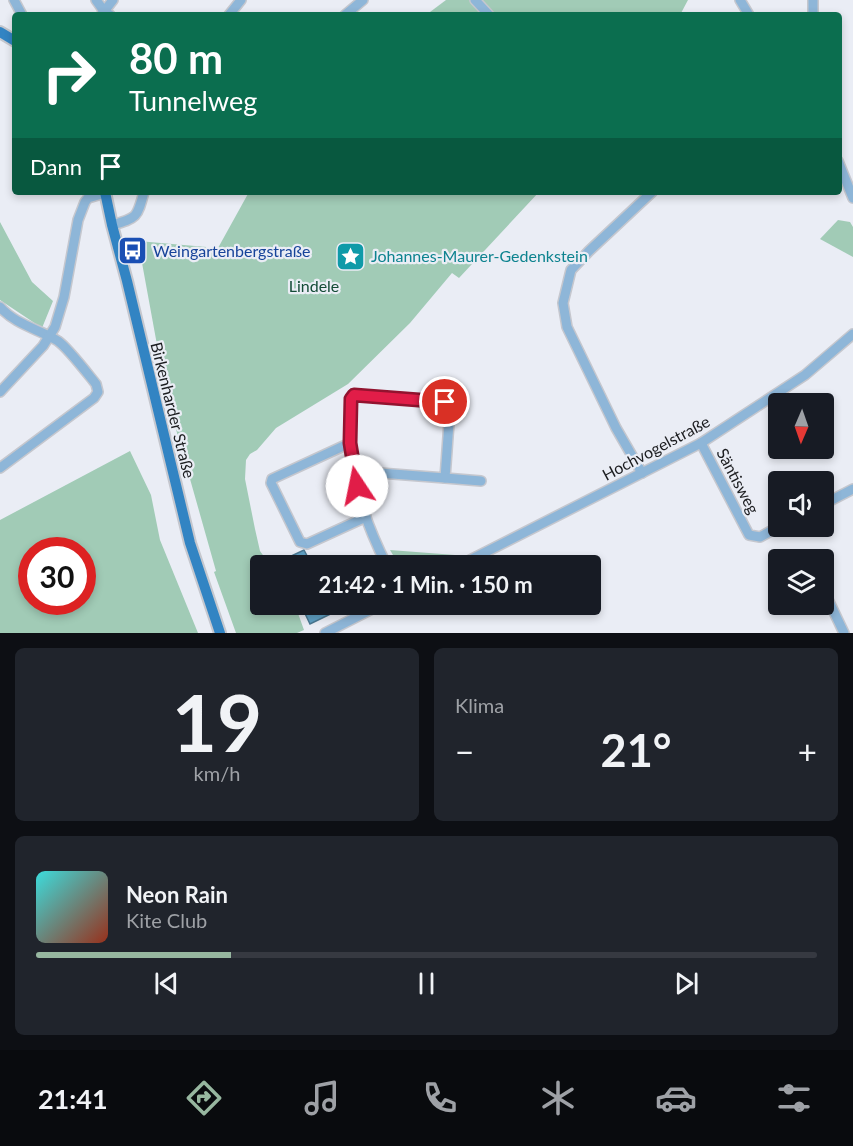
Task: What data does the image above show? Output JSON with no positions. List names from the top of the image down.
{
  "streets": {
    "main road": ["Birkenharder Straße"],
    "street": ["Hochvogelstraße", "Säntisweg"]
  },
  "crossings": [
    ["Hochvogelstraße", "Säntisweg"]
  ],
  "parks": ["Lindele"],
  "places": {
    "bus stop": ["Weingartenbergstraße"],
    "place": ["Johannes-Maurer-Gedenkstein"]
  },
  "north": "bottom",
  "page": {
    "turn": ["80 m", "Tunnelweg"],
    "then": "Dann",
    "limit": "30",
    "trip": "21:42 · 1 Min. · 150 m",
    "tile": [
      ["19", "km/h"],
      "Klima"
    ],
    "heat": ["−", "21°", "+"],
    "song": ["Neon Rain", "Kite Club"],
    "tabs": "21:41"
  }
}
